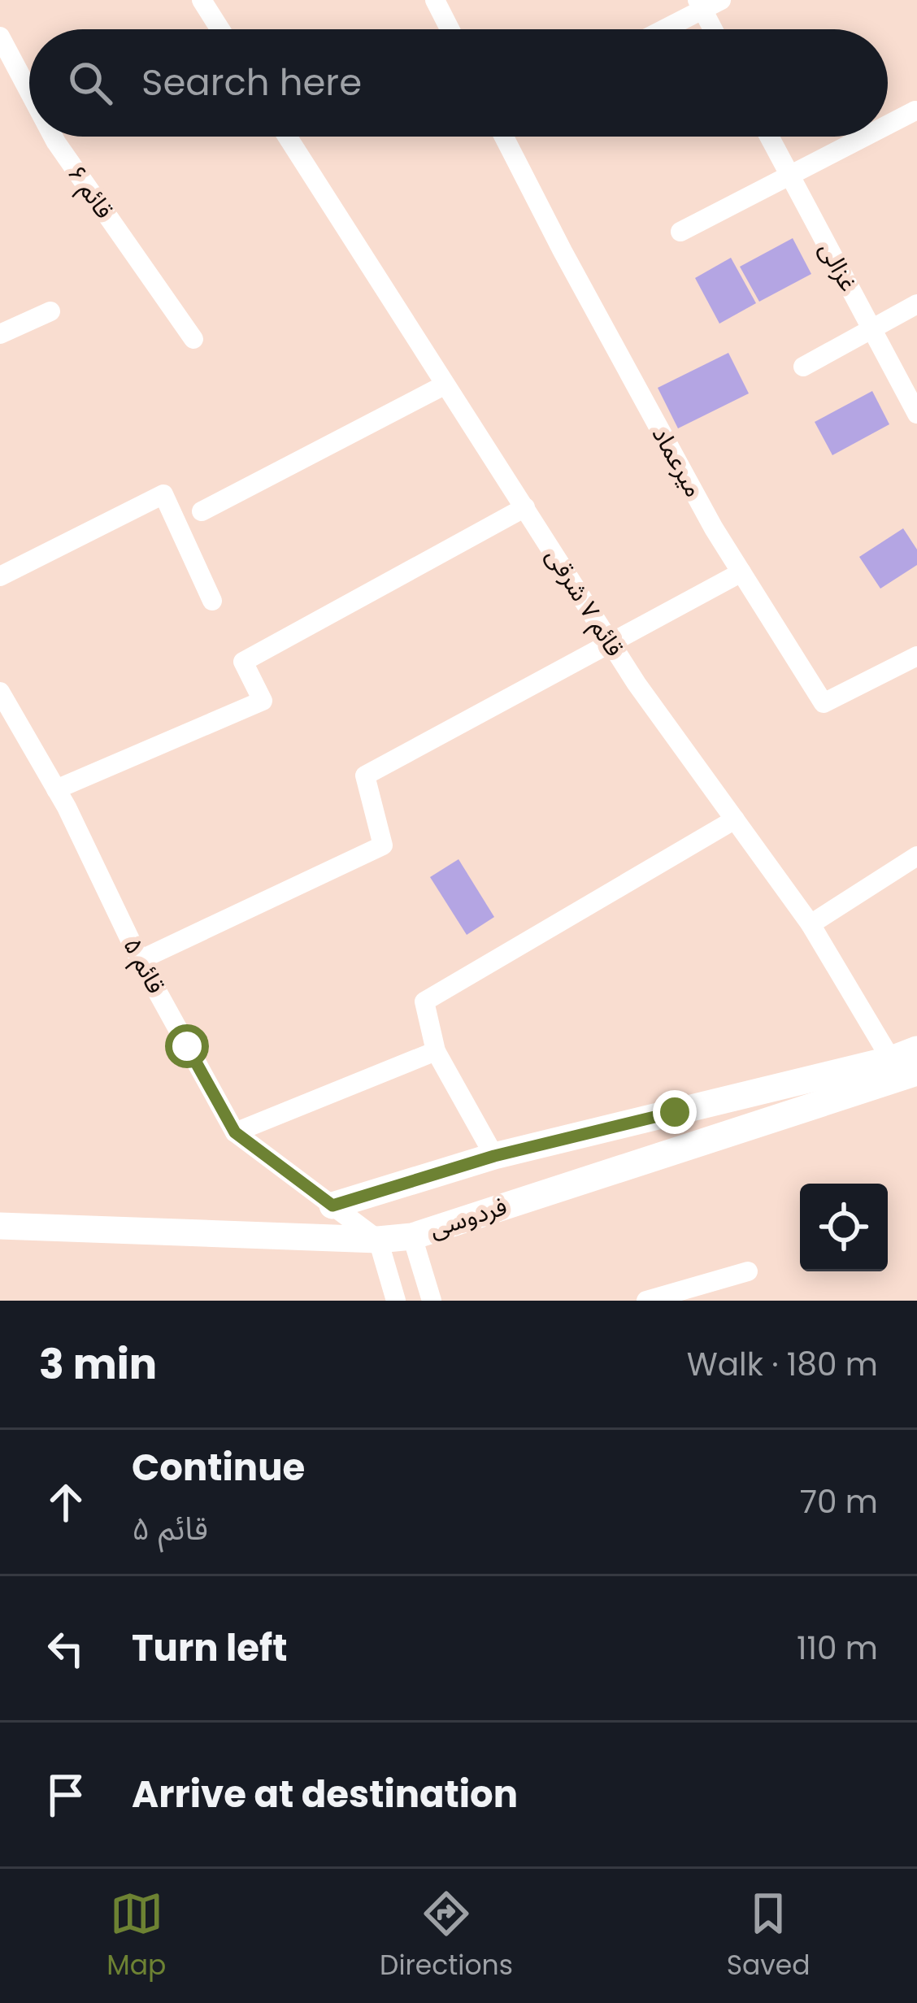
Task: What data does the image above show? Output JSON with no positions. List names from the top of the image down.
{
  "streets": {
    "main road": ["فردوسی"],
    "street": [
      "قائم ۶",
      "غزالی",
      "میرعماد",
      "قائم ۷ شرقی",
      "قائم ۵"
    ]
  },
  "crossings": [
    ["قائم ۷ شرقی", "فردوسی"],
    ["قائم ۵", "فردوسی"]
  ],
  "page": {
    "search": "Search here",
    "heading": ["3 min", "Walk · 180 m"],
    "list": [
      ["Continue", "قائم ۵", "70 m"],
      ["Turn left", "110 m"],
      "Arrive at destination"
    ],
    "nav": ["Map", "Directions", "Saved"]
  }
}
